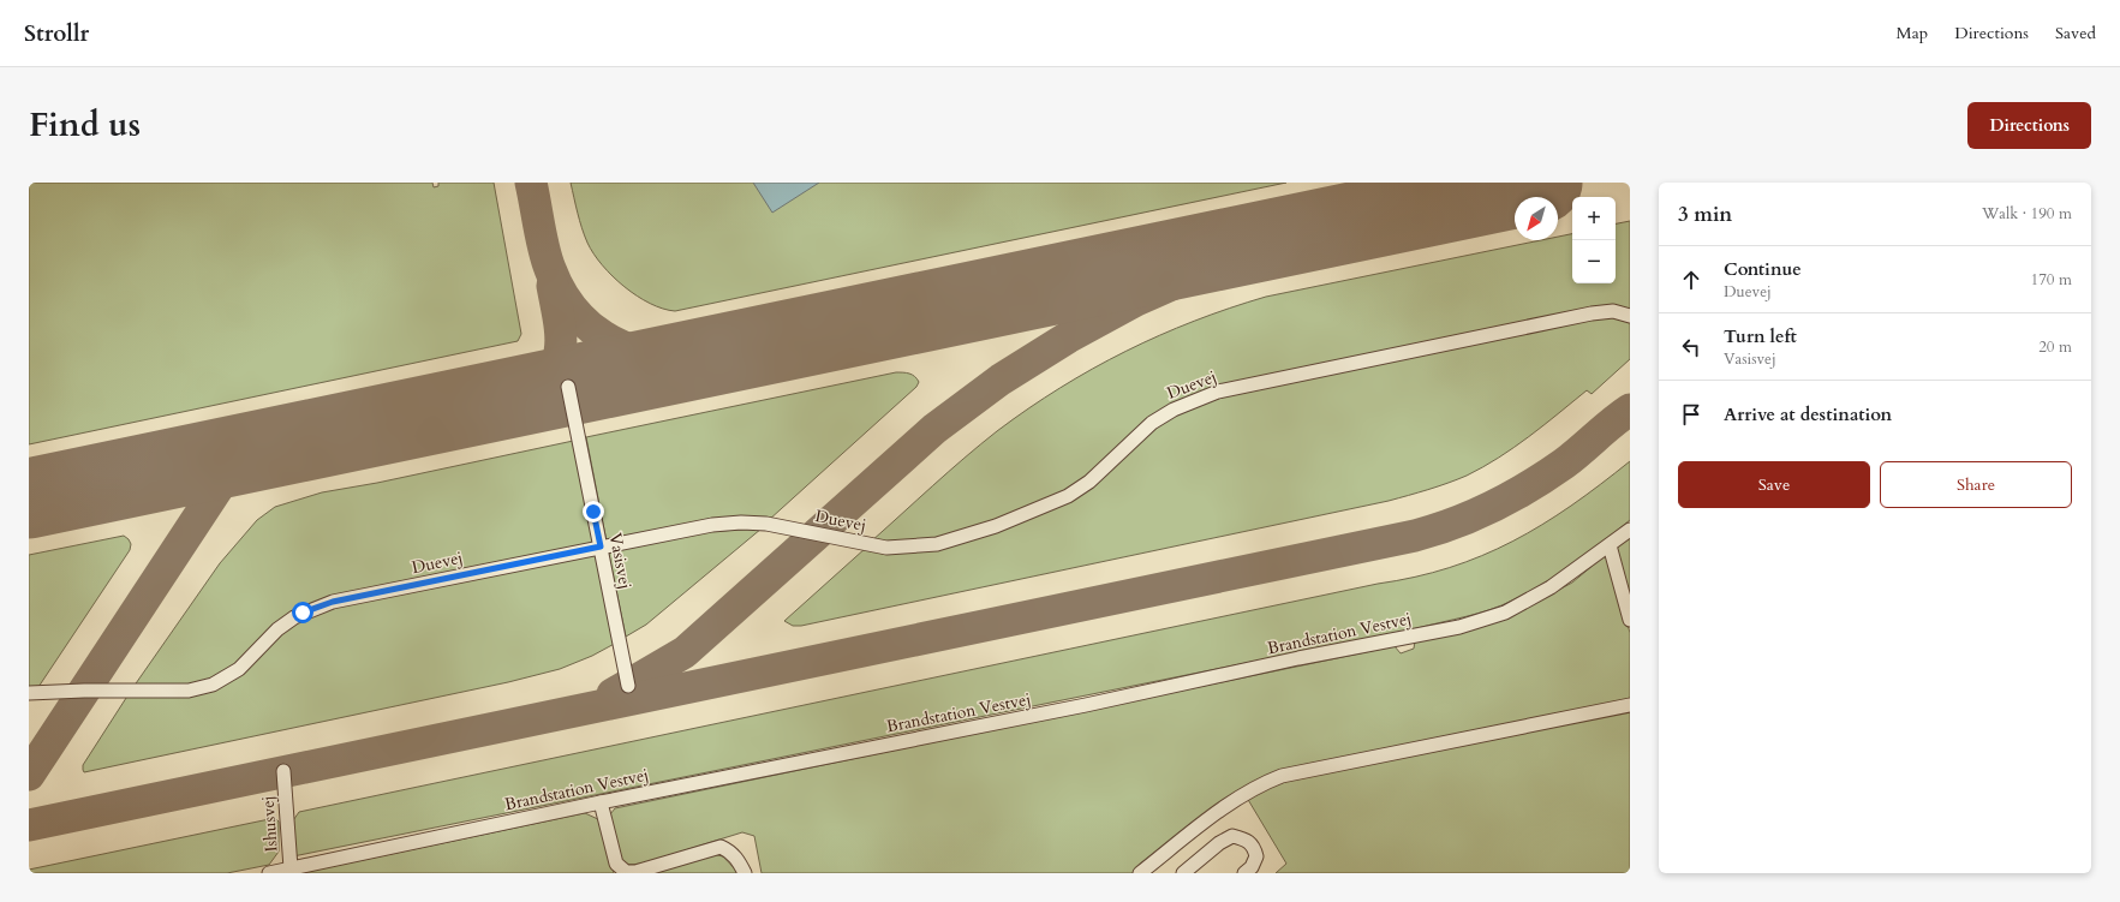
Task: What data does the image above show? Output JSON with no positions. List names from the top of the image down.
{
  "streets": {
    "lane": [
      "Duevej",
      "Vasisvej",
      "Brandstation Vestvej",
      "Ishusvej"
    ]
  },
  "crossings": [
    ["Duevej", "Vasisvej"],
    ["Brandstation Vestvej", "Ishusvej"]
  ],
  "north": "bottom left",
  "page": {
    "header": "Strollr",
    "nav": ["Map", "Directions", "Saved"],
    "title": "Find us",
    "buttons": [
      "Directions",
      ["Save", "Share"]
    ],
    "heading": ["3 min", "Walk · 190 m"],
    "map_buttons": ["+", "−"],
    "list": [
      ["Continue", "Duevej", "170 m"],
      ["Turn left", "Vasisvej", "20 m"],
      "Arrive at destination"
    ]
  }
}
